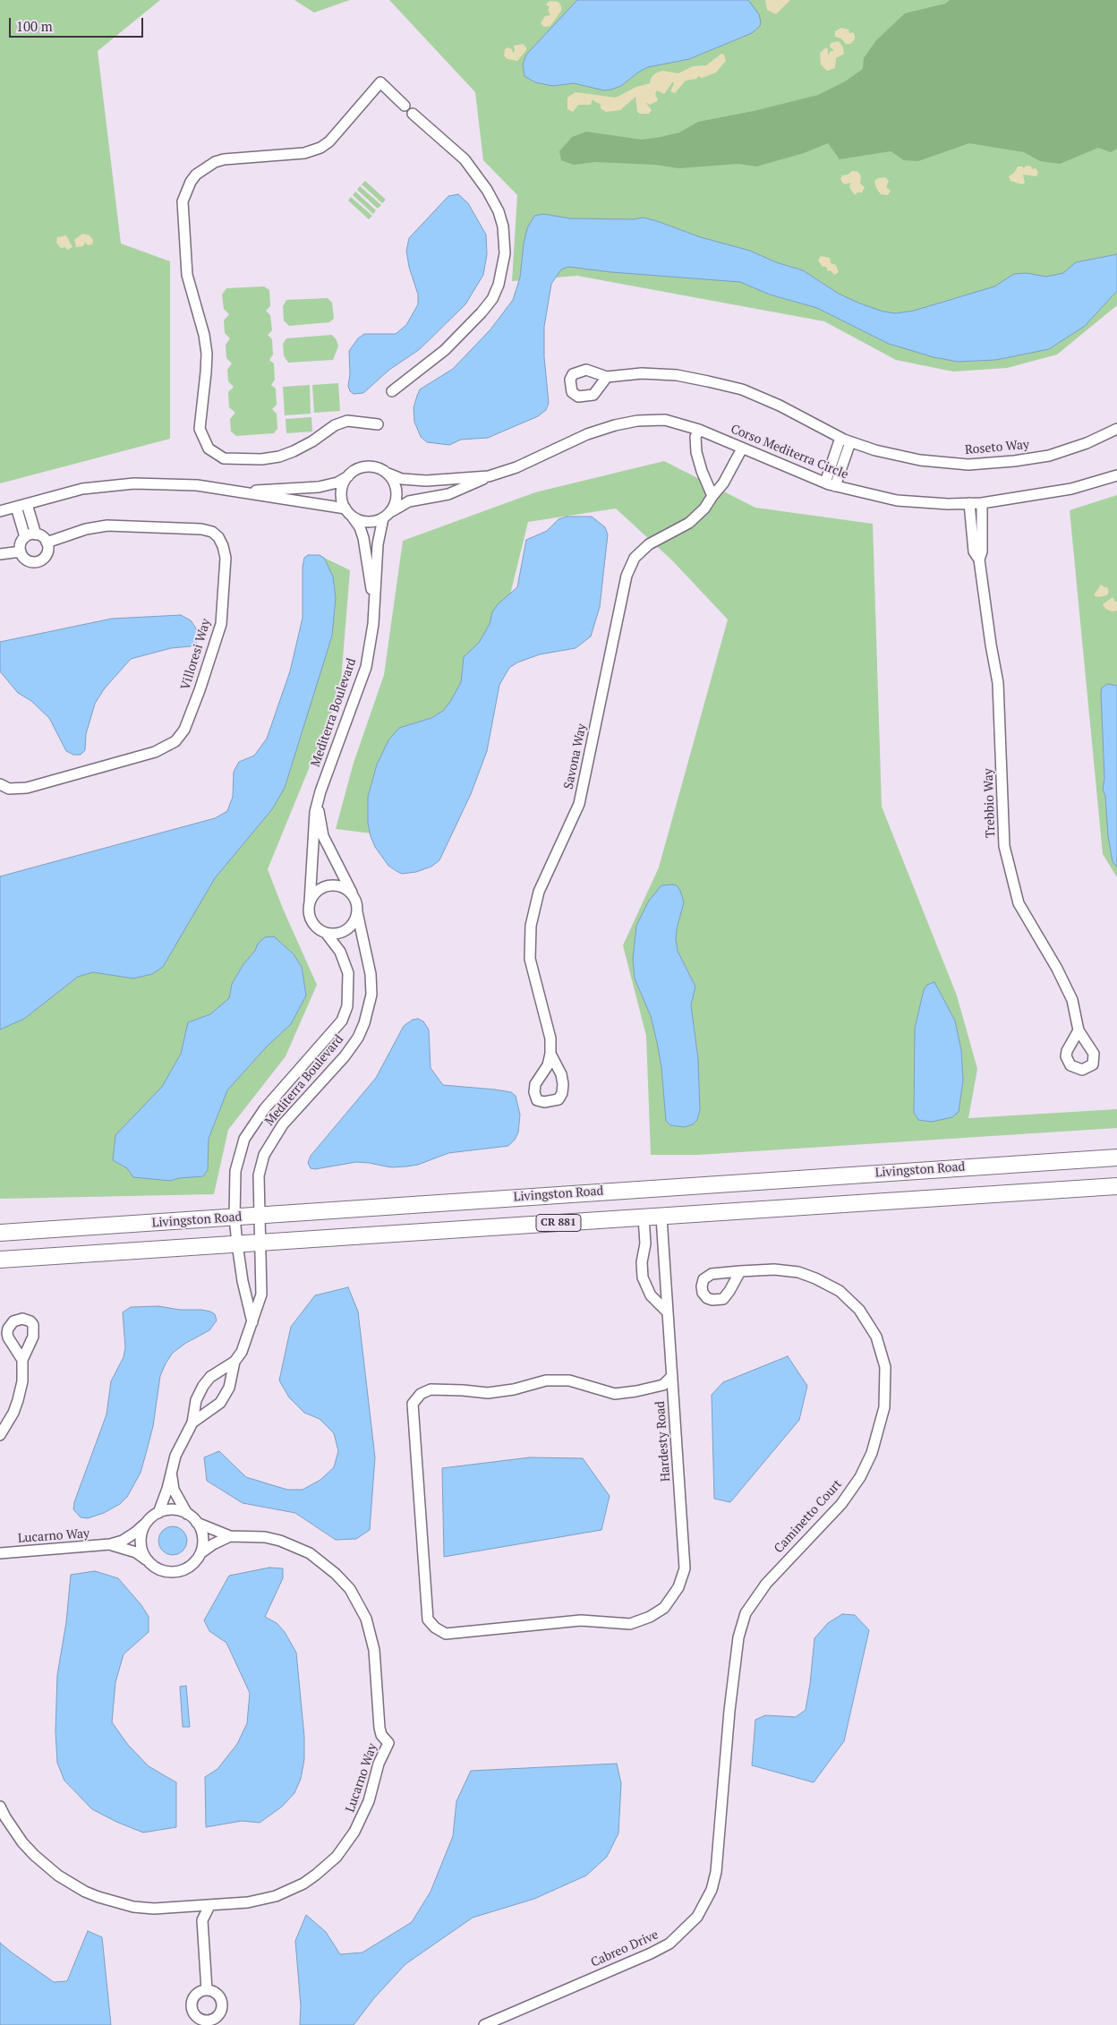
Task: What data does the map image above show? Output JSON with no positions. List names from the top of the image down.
{
  "streets": {
    "main road": ["Livingston Road", "CR 881"],
    "street": [
      "Roseto Way",
      "Corso Mediterra Circle",
      "Villoresi Way",
      "Mediterra Boulevard",
      "Savona Way",
      "Trebbio Way",
      "Hardesty Road",
      "Caminetto Court",
      "Lucarno Way",
      "Cabreo Drive"
    ]
  },
  "crossings": [
    ["Corso Mediterra Circle", "Mediterra Boulevard"],
    ["Corso Mediterra Circle", "Savona Way"],
    ["Corso Mediterra Circle", "Trebbio Way"],
    ["Mediterra Boulevard", "Livingston Road"],
    ["Livingston Road", "Hardesty Road"],
    ["Caminetto Court", "Cabreo Drive"]
  ],
  "scale_bar": "100 m"
}
